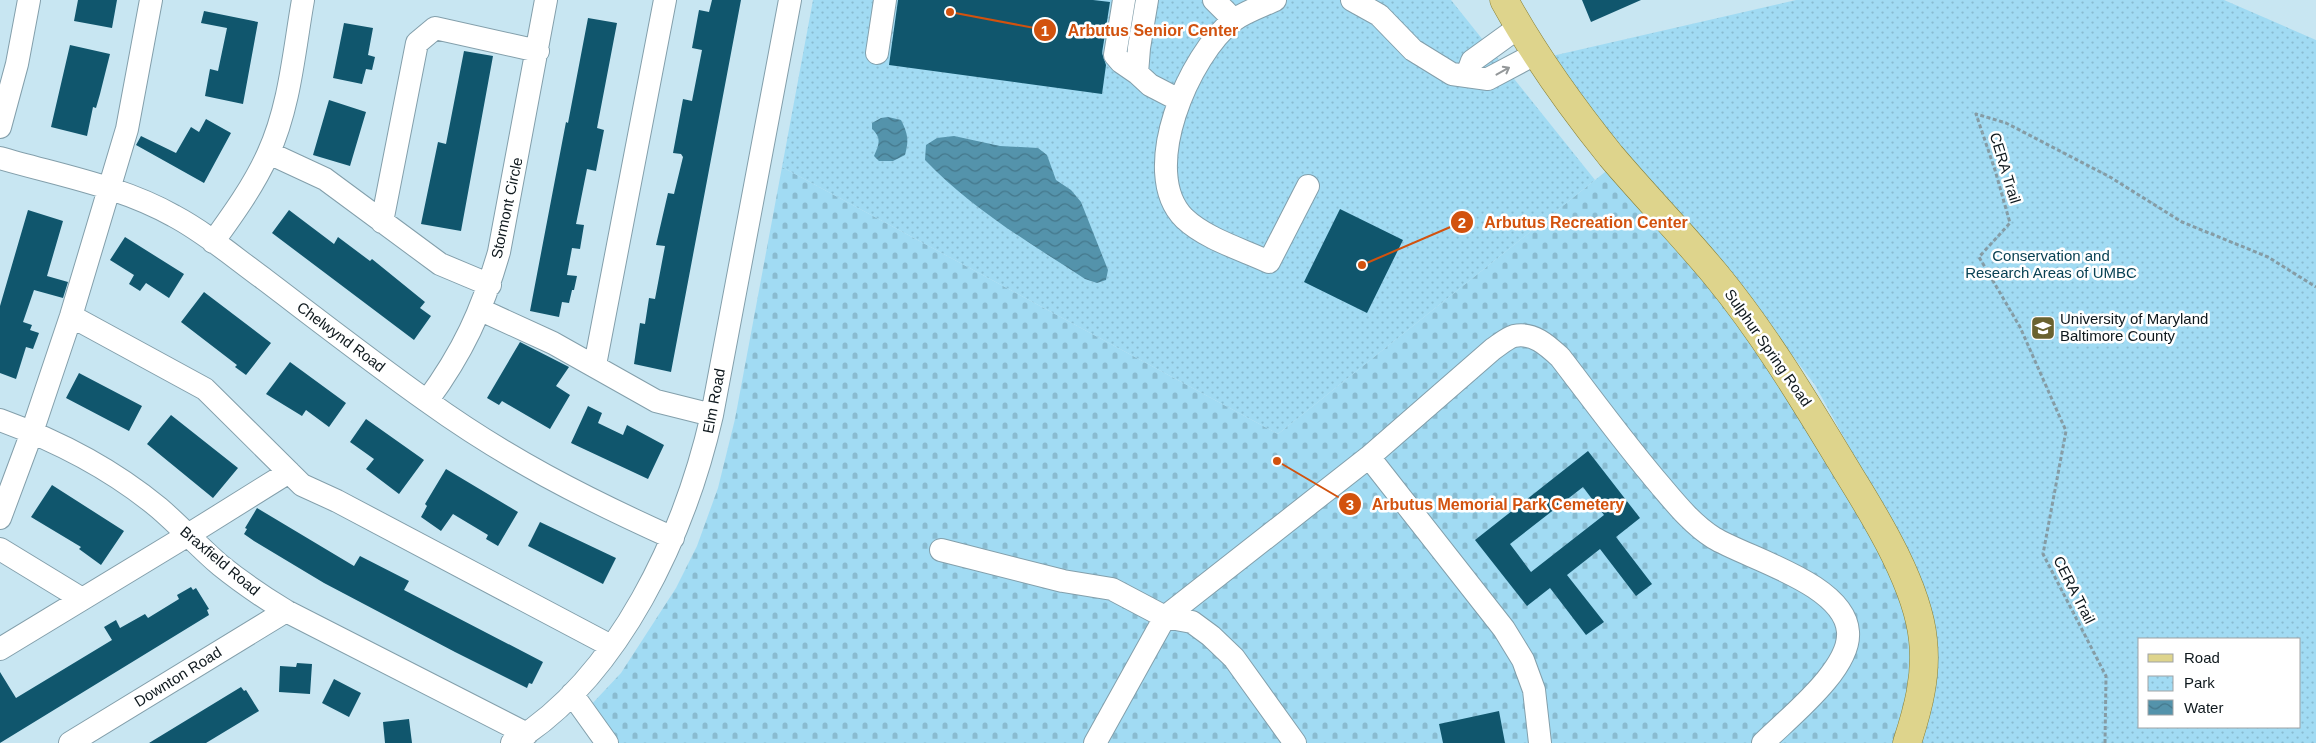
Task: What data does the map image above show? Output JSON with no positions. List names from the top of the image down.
{
  "streets": {
    "main road": ["Sulphur Spring Road"],
    "street": [
      "Stormont Circle",
      "Chelwynd Road",
      "Elm Road",
      "Braxfield Road",
      "Downton Road"
    ],
    "path": ["CERA Trail"]
  },
  "crossings": [
    ["Stormont Circle", "Chelwynd Road"],
    ["Chelwynd Road", "Elm Road"],
    ["Elm Road", "Braxfield Road"],
    ["Braxfield Road", "Downton Road"]
  ],
  "parks": ["Conservation and Research Areas of UMBC"],
  "places": {
    "other": ["Arbutus Senior Center", "Arbutus Recreation Center", "Arbutus Memorial Park Cemetery"],
    "school or university": ["University of Maryland Baltimore County"]
  },
  "legend": ["Road", "Park", "Water"]
}
